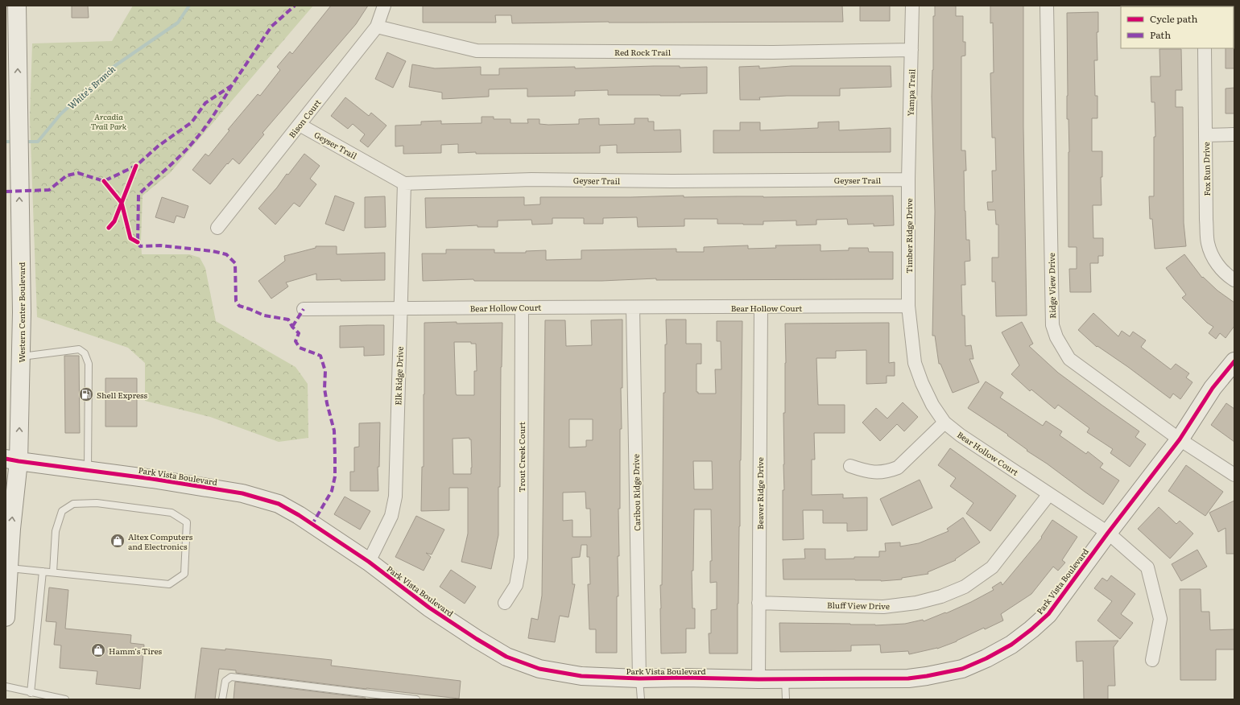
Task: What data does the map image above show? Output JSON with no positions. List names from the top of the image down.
{
  "streets": {
    "street": [
      "Red Rock Trail",
      "Yampa Trail",
      "Bison Court",
      "Geyser Trail",
      "Fox Run Drive",
      "Timber Ridge Drive",
      "Ridge View Drive",
      "Bear Hollow Court",
      "Western Center Boulevard",
      "Elk Ridge Drive",
      "Trout Creek Court",
      "Park Vista Boulevard",
      "Caribou Ridge Drive",
      "Beaver Ridge Drive",
      "Bluff View Drive"
    ]
  },
  "crossings": [
    ["Red Rock Trail", "Yampa Trail"],
    ["Red Rock Trail", "Bison Court"],
    ["Yampa Trail", "Geyser Trail"],
    ["Yampa Trail", "Timber Ridge Drive"],
    ["Bison Court", "Geyser Trail"],
    ["Geyser Trail", "Timber Ridge Drive"],
    ["Geyser Trail", "Elk Ridge Drive"],
    ["Timber Ridge Drive", "Bear Hollow Court"],
    ["Ridge View Drive", "Park Vista Boulevard"],
    ["Bear Hollow Court", "Elk Ridge Drive"],
    ["Bear Hollow Court", "Trout Creek Court"],
    ["Bear Hollow Court", "Park Vista Boulevard"],
    ["Bear Hollow Court", "Caribou Ridge Drive"],
    ["Bear Hollow Court", "Beaver Ridge Drive"],
    ["Bear Hollow Court", "Bluff View Drive"],
    ["Western Center Boulevard", "Park Vista Boulevard"],
    ["Elk Ridge Drive", "Park Vista Boulevard"],
    ["Park Vista Boulevard", "Caribou Ridge Drive"],
    ["Park Vista Boulevard", "Beaver Ridge Drive"],
    ["Beaver Ridge Drive", "Bluff View Drive"]
  ],
  "one_way": ["Western Center Boulevard"],
  "water": ["White's Branch"],
  "parks": ["Arcadia Trail Park"],
  "places": {
    "fuel station": ["Shell Express"],
    "shop": ["Altex Computers and Electronics", "Hamm's Tires"]
  },
  "legend": ["Cycle path", "Path"]
}
